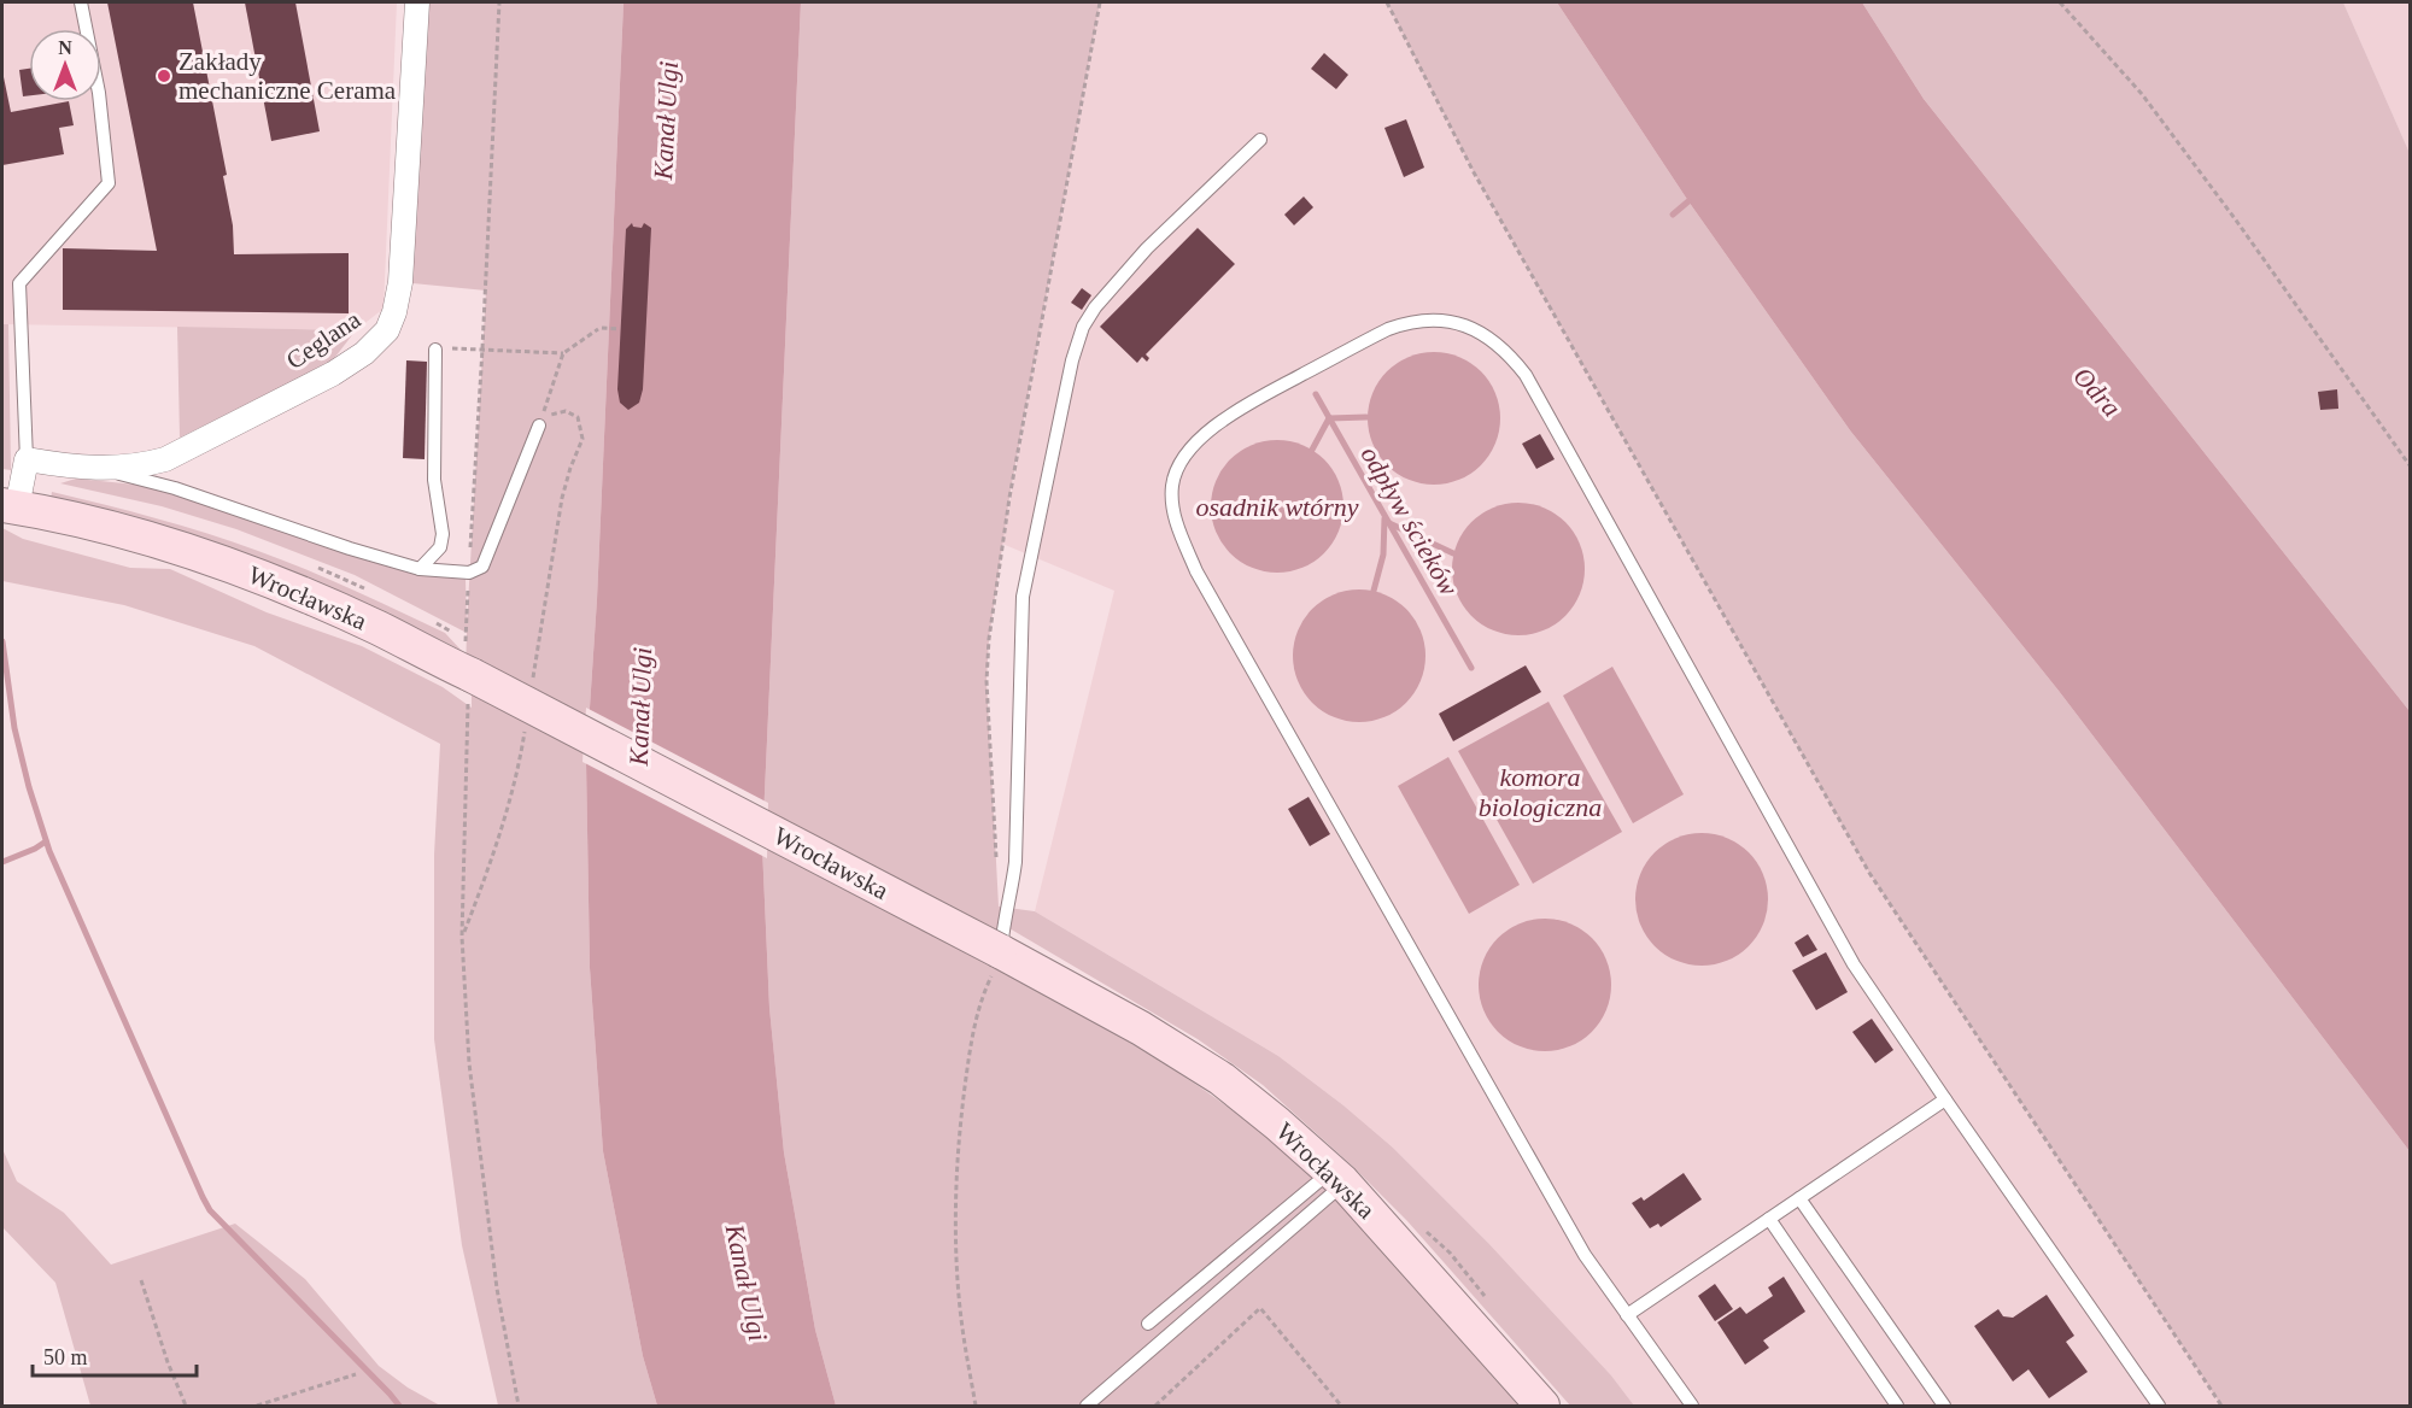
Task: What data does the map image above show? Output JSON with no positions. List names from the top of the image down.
{
  "streets": {
    "main road": ["Wrocławska"],
    "street": ["Ceglana"]
  },
  "water": [
    "Kanał Ulgi",
    "Odra",
    "osadnik wtórny",
    "odpływ ścieków",
    "komora biologiczna"
  ],
  "places": ["Zakłady mechaniczne Cerama"],
  "scale_bar": "50 m",
  "north": "top"
}
